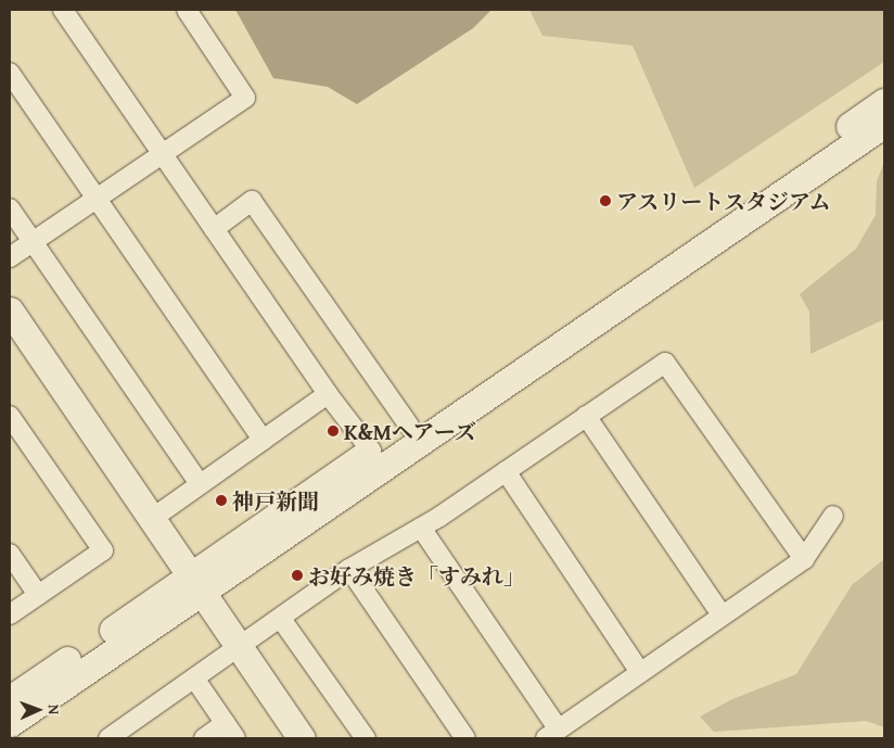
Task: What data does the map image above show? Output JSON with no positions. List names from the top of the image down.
{
  "places": [
    "アスリートスタジアム",
    "K&Mヘアーズ",
    "神戸新聞",
    "お好み焼き「すみれ」"
  ],
  "north": "right"
}
